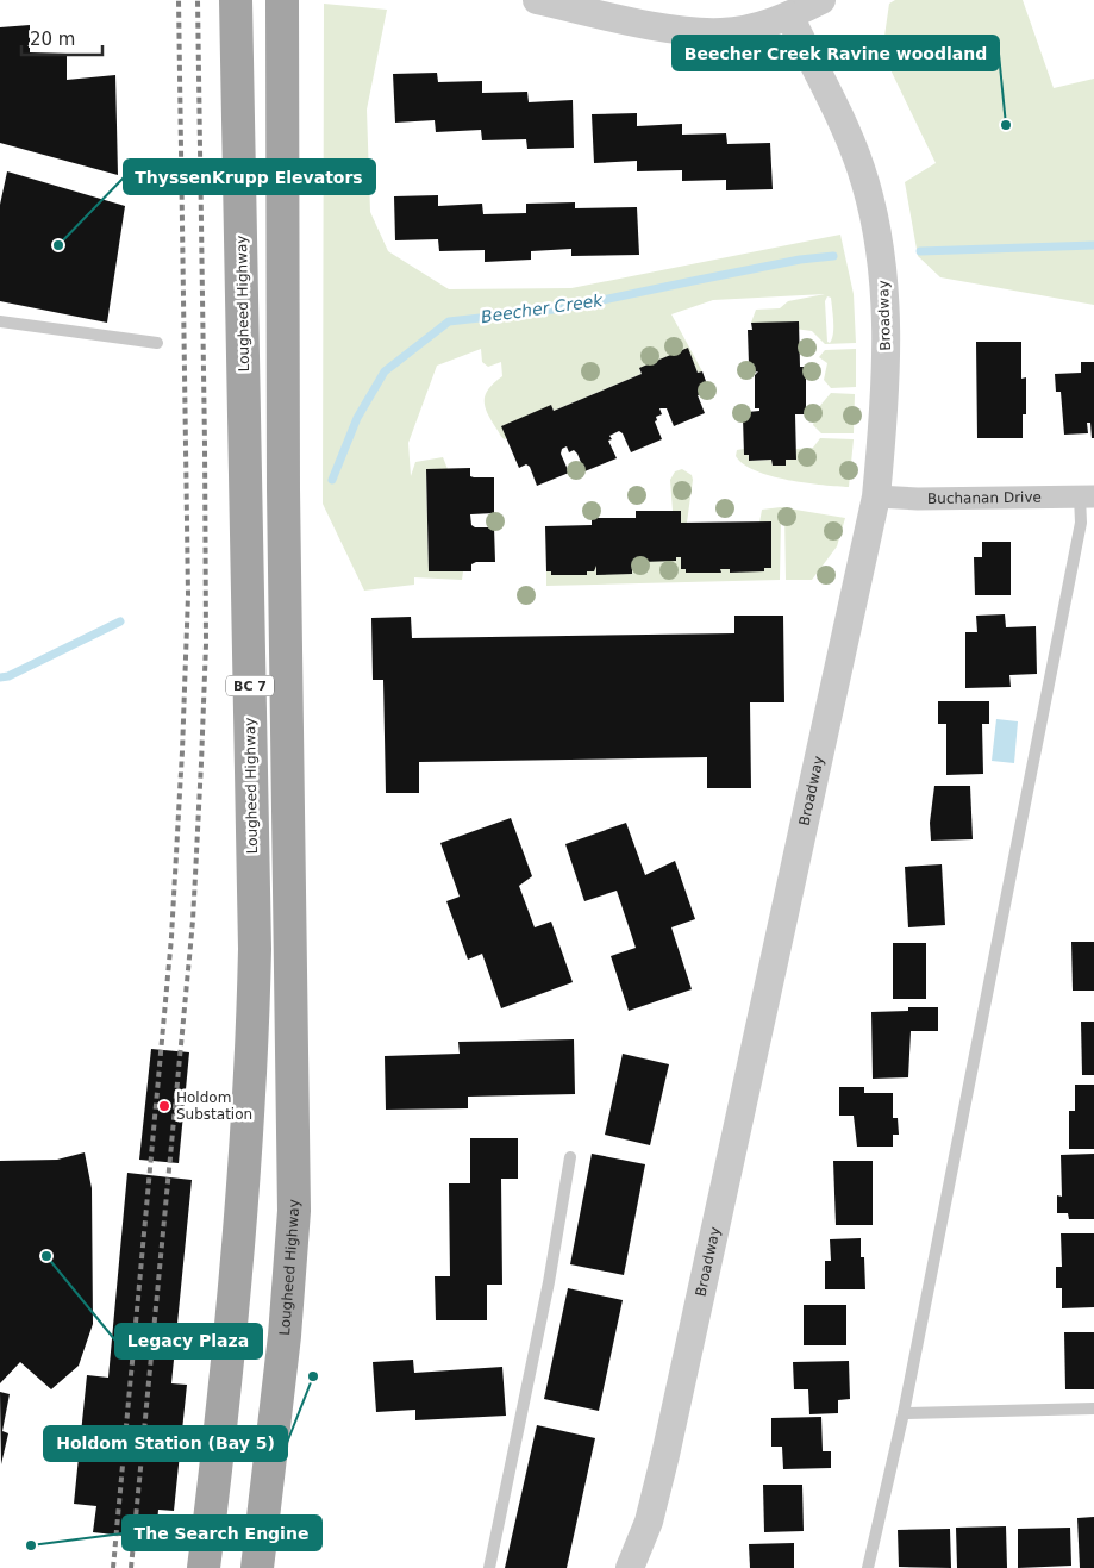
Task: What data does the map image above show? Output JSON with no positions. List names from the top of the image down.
{
  "streets": {
    "main road": ["Lougheed Highway", "BC 7"],
    "street": ["Broadway", "Buchanan Drive"]
  },
  "crossings": [
    ["Broadway", "Buchanan Drive"]
  ],
  "water": ["Beecher Creek"],
  "places": [
    "Beecher Creek Ravine woodland",
    "ThyssenKrupp Elevators",
    "Holdom Substation",
    "Legacy Plaza",
    "Holdom Station (Bay 5)",
    "The Search Engine"
  ],
  "scale_bar": "20 m"
}
